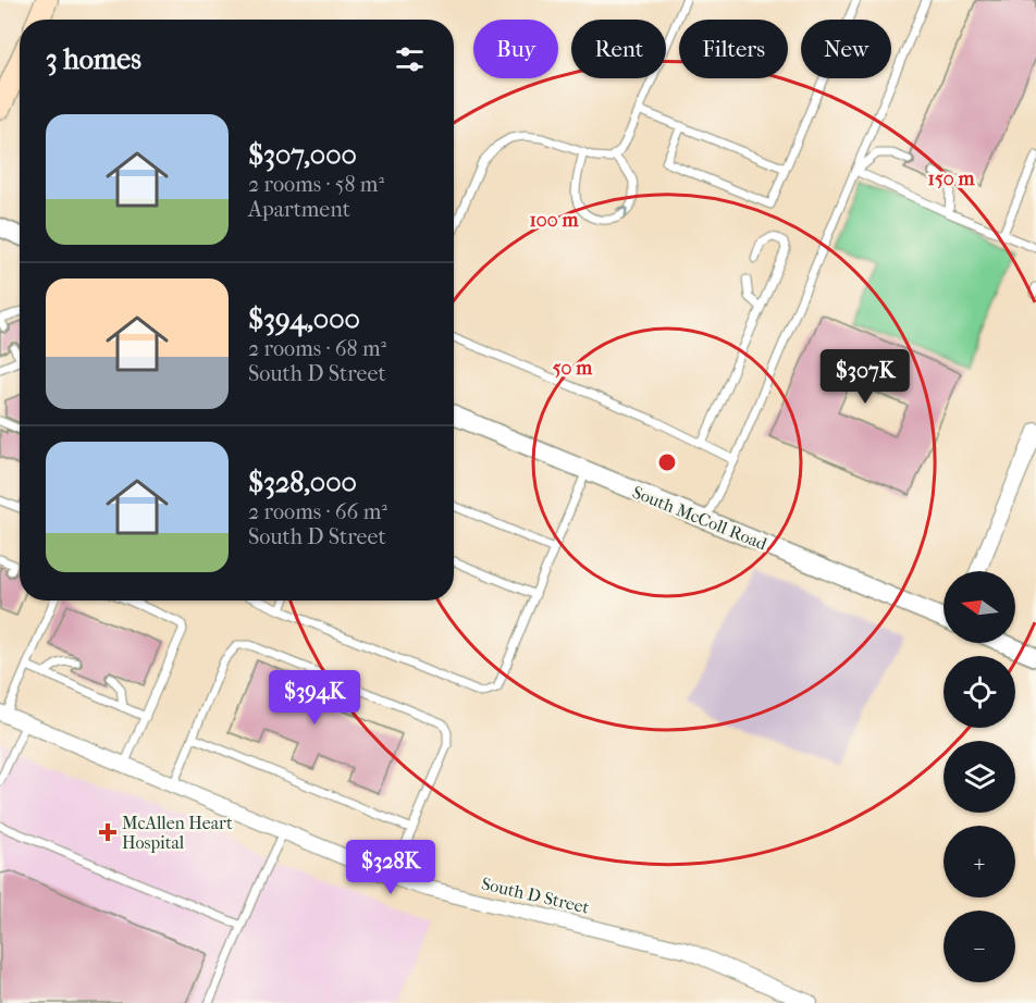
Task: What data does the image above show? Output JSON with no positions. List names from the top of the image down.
{
  "streets": {
    "street": ["South McColl Road", "South D Street"]
  },
  "places": {
    "health": ["McAllen Heart Hospital"]
  },
  "north": "left",
  "page": {
    "chip": [
      "Buy",
      "Rent",
      "Filters",
      "New"
    ],
    "heading": "3 homes",
    "list": [
      {
        "name": "$307,000",
        "note": "2 rooms · 58 m² · Apartment"
      },
      {
        "name": "$394,000",
        "note": "2 rooms · 68 m² · South D Street"
      },
      {
        "name": "$328,000",
        "note": "2 rooms · 66 m² · South D Street"
      }
    ],
    "price": ["$307K", "$394K", "$328K"],
    "map_buttons": ["+", "−"]
  },
  "rings": ["150 m", "100 m", "50 m"]
}
